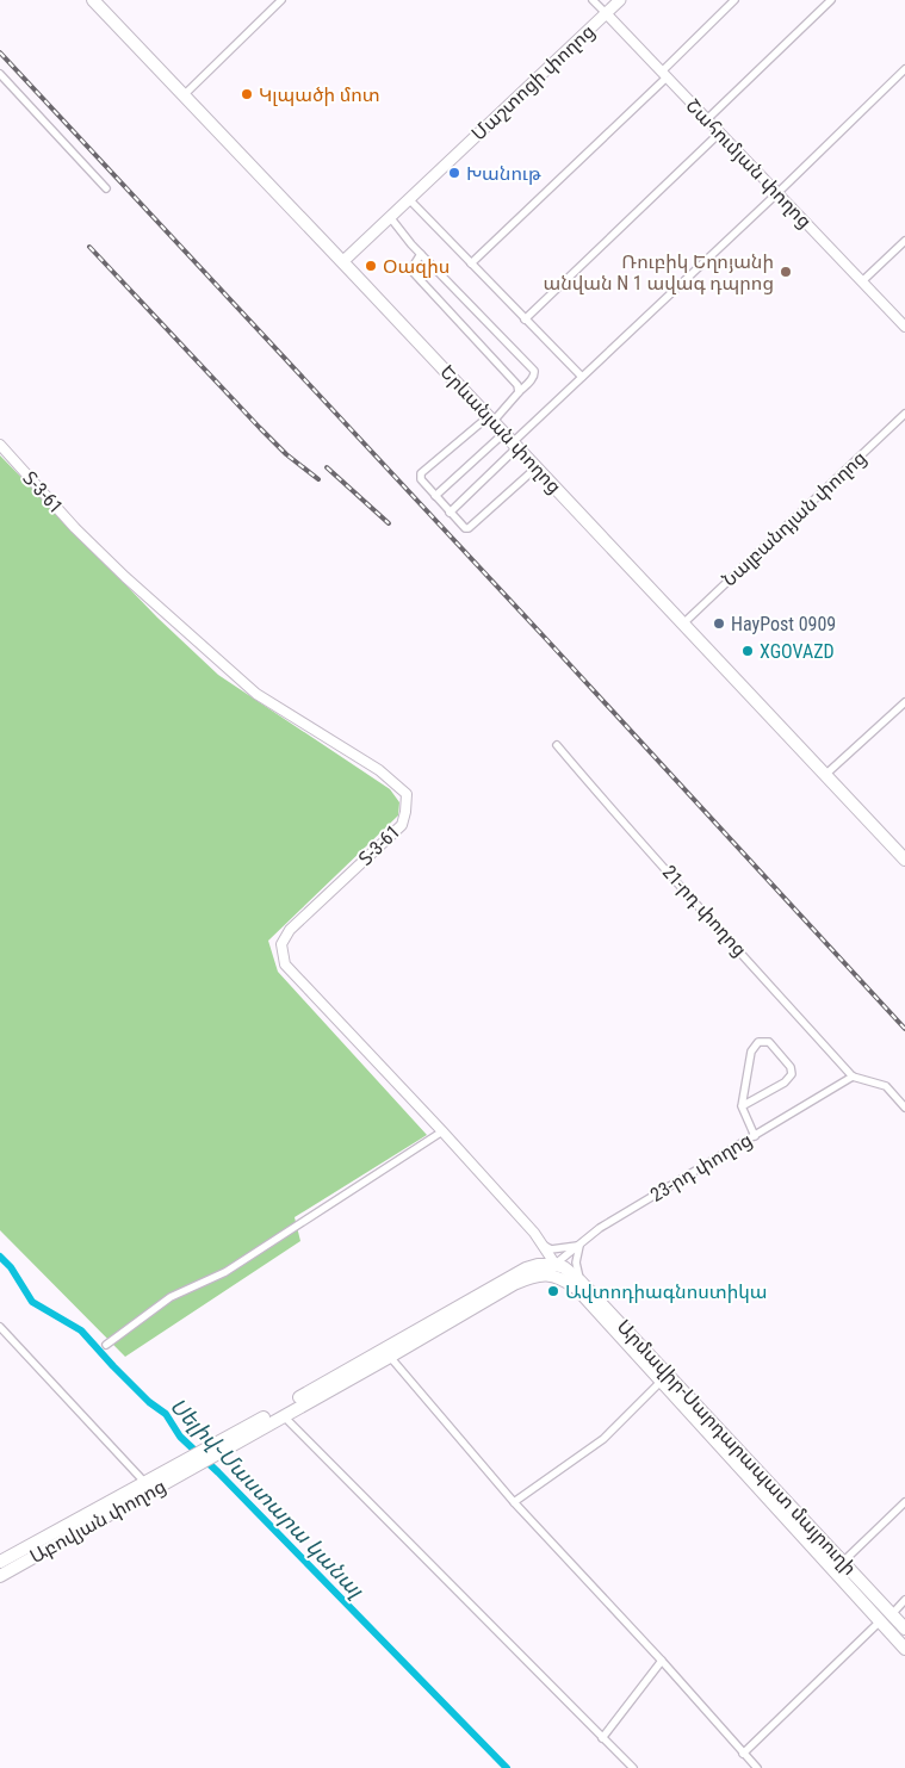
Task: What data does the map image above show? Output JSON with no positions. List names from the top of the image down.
{
  "streets": {
    "highway": ["Երևանյան փողոց", "Արմավիր-Սարդարապատ մայրուղի", "Աբովյան փողոց"],
    "main road": ["Մաշտոցի փողոց"],
    "street": [
      "Շահումյան փողոց",
      "Տ-3-61",
      "Նալբանդյան փողոց",
      "21-րդ փողոց",
      "23-րդ փողոց"
    ]
  },
  "crossings": [
    ["Մաշտոցի փողոց", "Շահումյան փողոց"],
    ["Մաշտոցի փողոց", "Երևանյան փողոց"],
    ["Երևանյան փողոց", "Նալբանդյան փողոց"],
    ["Տ-3-61", "23-րդ փողոց"],
    ["Տ-3-61", "Արմավիր-Սարդարապատ մայրուղի"],
    ["21-րդ փողոց", "23-րդ փողոց"],
    ["23-րդ փողոց", "Արմավիր-Սարդարապատ մայրուղի"]
  ],
  "water": ["Սելիվ֊Մաստարա կանալ"],
  "places": [
    "Կլպածի մոտ",
    "Խանութ",
    "Օազիս",
    "Ռուբիկ Եղոյանի անվան N 1 ավագ դպրոց",
    "HayPost 0909",
    "XGOVAZD",
    "Ավտոդիագնոստիկա"
  ]
}
